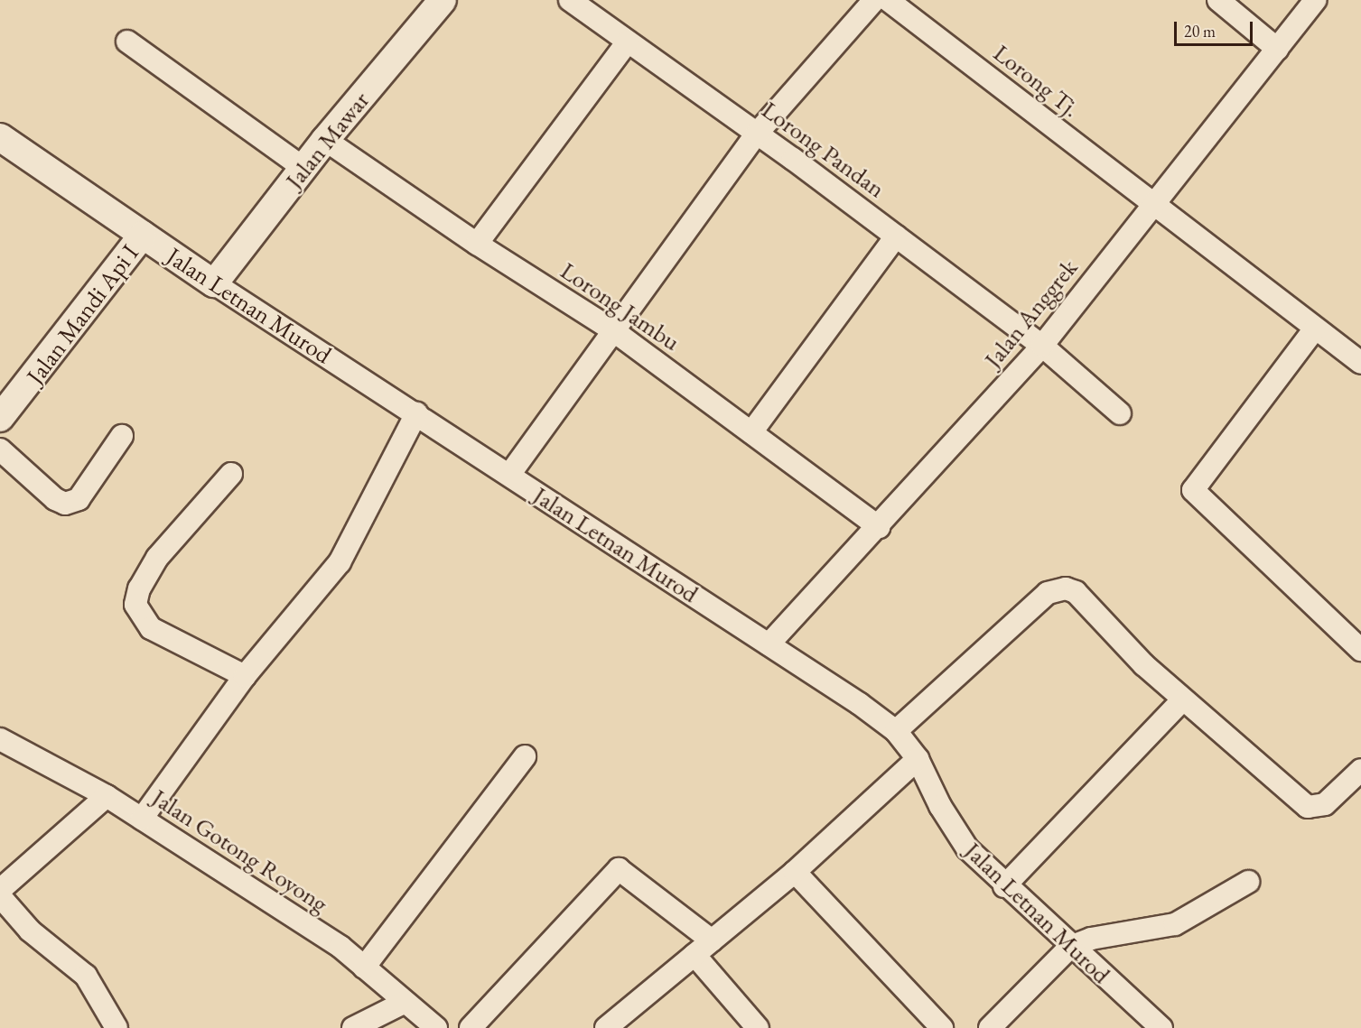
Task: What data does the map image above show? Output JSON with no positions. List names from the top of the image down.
{
  "streets": {
    "street": [
      "Lorong Tj.",
      "Jalan Mawar",
      "Lorong Pandan",
      "Jalan Letnan Murod",
      "Lorong Jambu",
      "Jalan Anggrek",
      "Jalan Mandi Api I",
      "Jalan Gotong Royong"
    ]
  },
  "crossings": [
    ["Lorong Tj.", "Jalan Anggrek"],
    ["Jalan Mawar", "Jalan Letnan Murod"],
    ["Jalan Mawar", "Lorong Jambu"],
    ["Lorong Pandan", "Jalan Anggrek"],
    ["Jalan Letnan Murod", "Jalan Anggrek"],
    ["Jalan Letnan Murod", "Jalan Mandi Api I"],
    ["Lorong Jambu", "Jalan Anggrek"]
  ],
  "scale_bar": "20 m"
}
